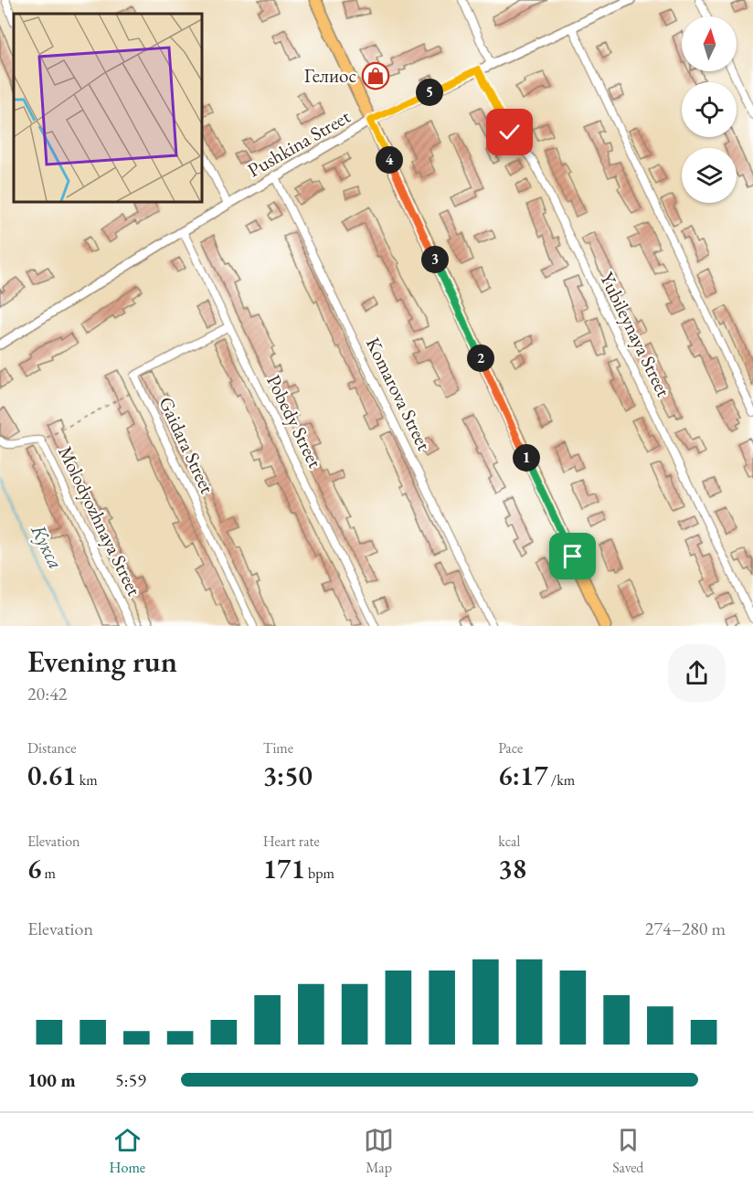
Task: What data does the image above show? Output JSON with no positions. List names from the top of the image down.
{
  "streets": {
    "street": [
      "Pushkina Street",
      "Yubileynaya Street",
      "Komarova Street",
      "Pobedy Street",
      "Gaidara Street",
      "Molodyozhnaya Street"
    ]
  },
  "crossings": [
    ["Pushkina Street", "Yubileynaya Street"],
    ["Pushkina Street", "Komarova Street"],
    ["Pushkina Street", "Pobedy Street"],
    ["Pobedy Street", "Gaidara Street"]
  ],
  "water": ["Кукса"],
  "places": {
    "shop": ["Гелиос"]
  },
  "north": "top",
  "page": {
    "pins": [
      "5",
      "4",
      "3",
      "2",
      "1"
    ],
    "heading": ["Evening run", "20:42"],
    "stats": [
      ["Distance", "0.61 km"],
      ["Time", "3:50"],
      ["Pace", "6:17 /km"],
      ["Elevation", "6 m"],
      ["Heart rate", "171 bpm"],
      ["kcal", "38"]
    ],
    "chart": ["Elevation", "274–280 m"],
    "list": [
      {
        "name": "100 m",
        "note": "5:59"
      }
    ],
    "tabs": ["Home", "Map", "Saved"]
  }
}
